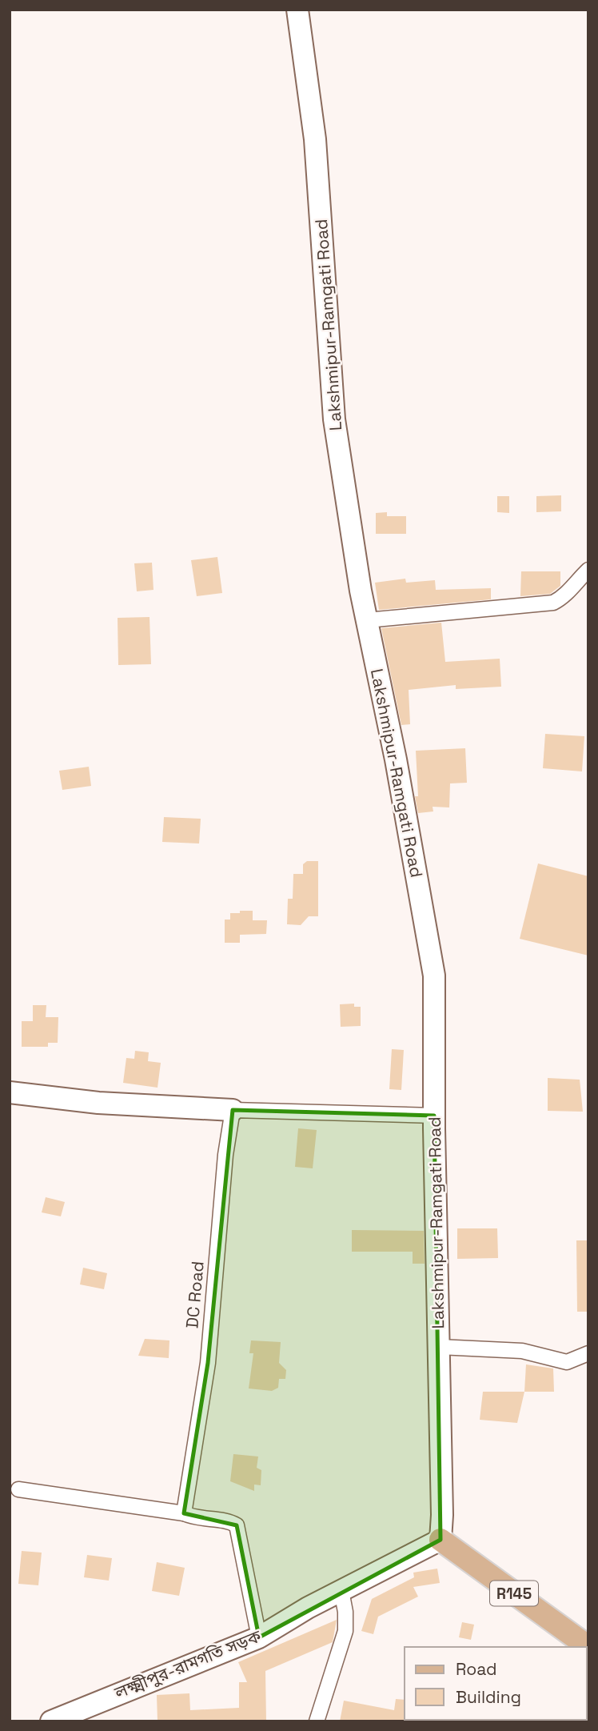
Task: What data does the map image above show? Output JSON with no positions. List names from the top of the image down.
{
  "streets": {
    "main road": ["Lakshmipur-Ramgati Road", "R145", "লক্ষ্মীপুর-রামগতি সড়ক"],
    "street": ["DC Road"]
  },
  "crossings": [
    ["Lakshmipur-Ramgati Road", "R145"],
    ["Lakshmipur-Ramgati Road", "লক্ষ্মীপুর-রামগতি সড়ক"],
    ["R145", "লক্ষ্মীপুর-রামগতি সড়ক"]
  ],
  "legend": ["Road", "Building"]
}
